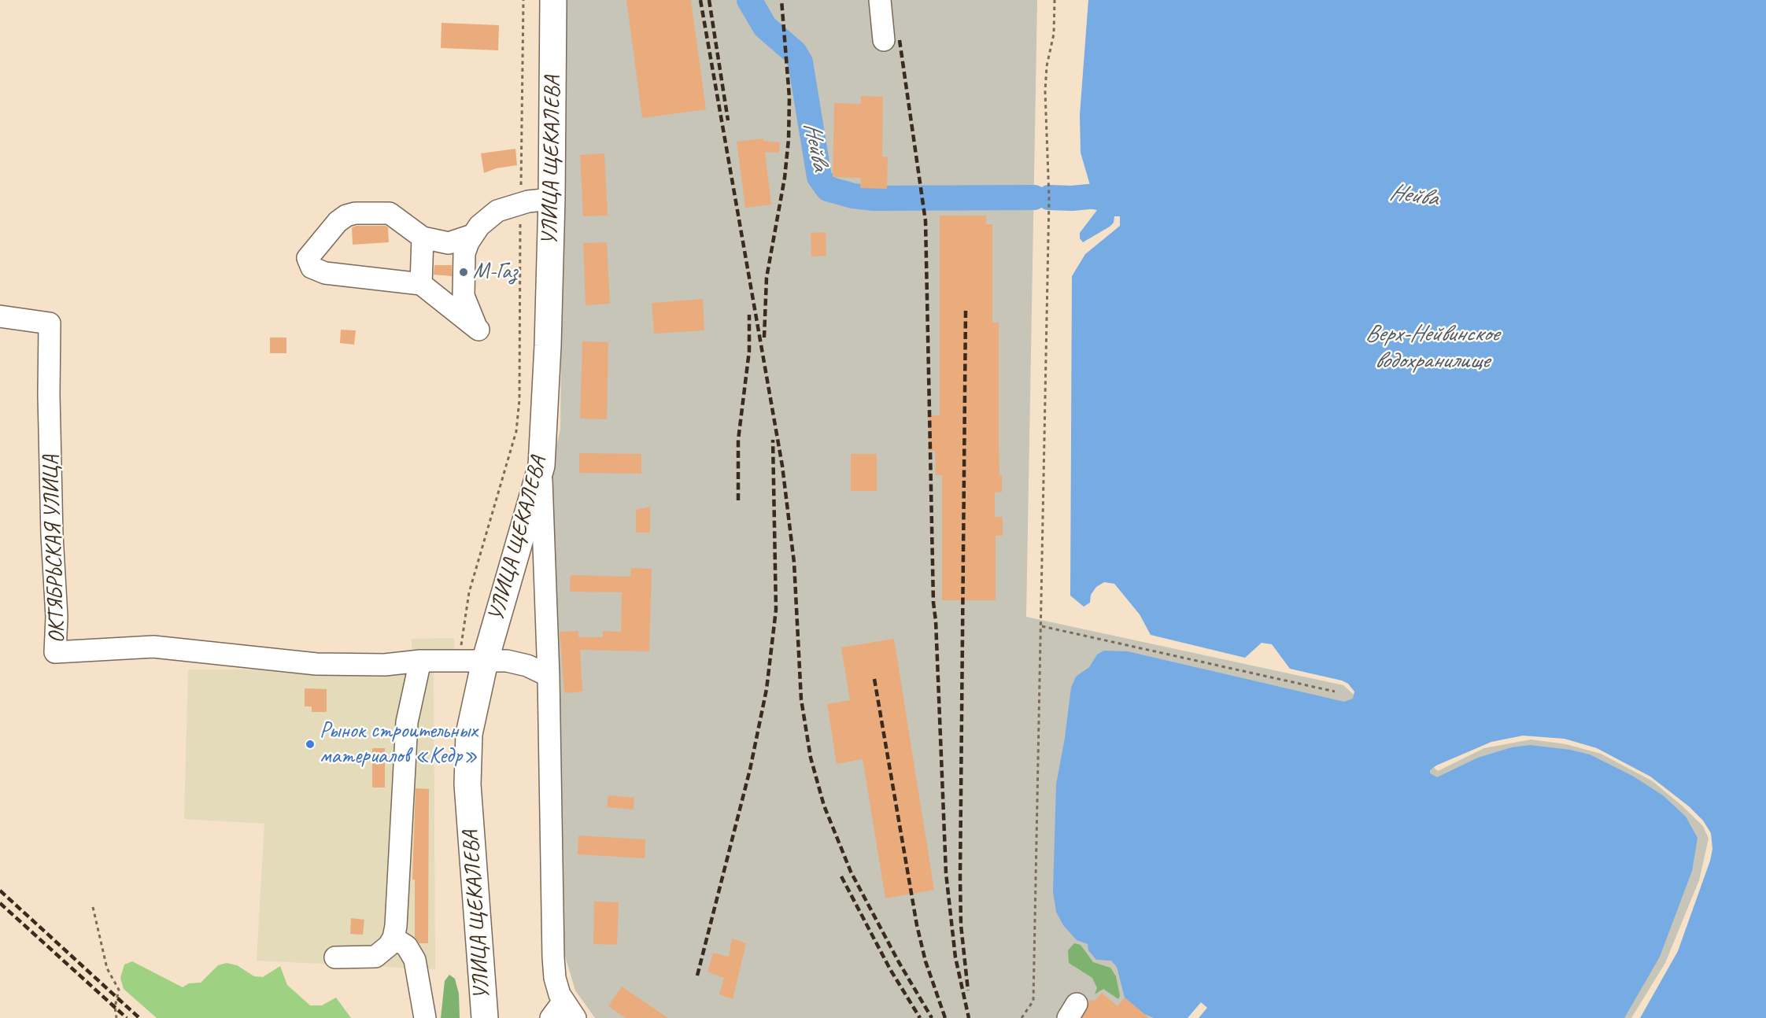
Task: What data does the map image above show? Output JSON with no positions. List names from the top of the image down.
{
  "streets": {
    "main road": ["УЛИЦА ЩЕКАЛЕВА"],
    "street": ["ОКТЯБРЬСКАЯ УЛИЦА"]
  },
  "crossings": [
    ["УЛИЦА ЩЕКАЛЕВА", "ОКТЯБРЬСКАЯ УЛИЦА"]
  ],
  "water": ["Нейва", "Верх-Нейвинское водохранилище"],
  "places": ["М-Газ", "Рынок строительных материалов «Кедр»"]
}
